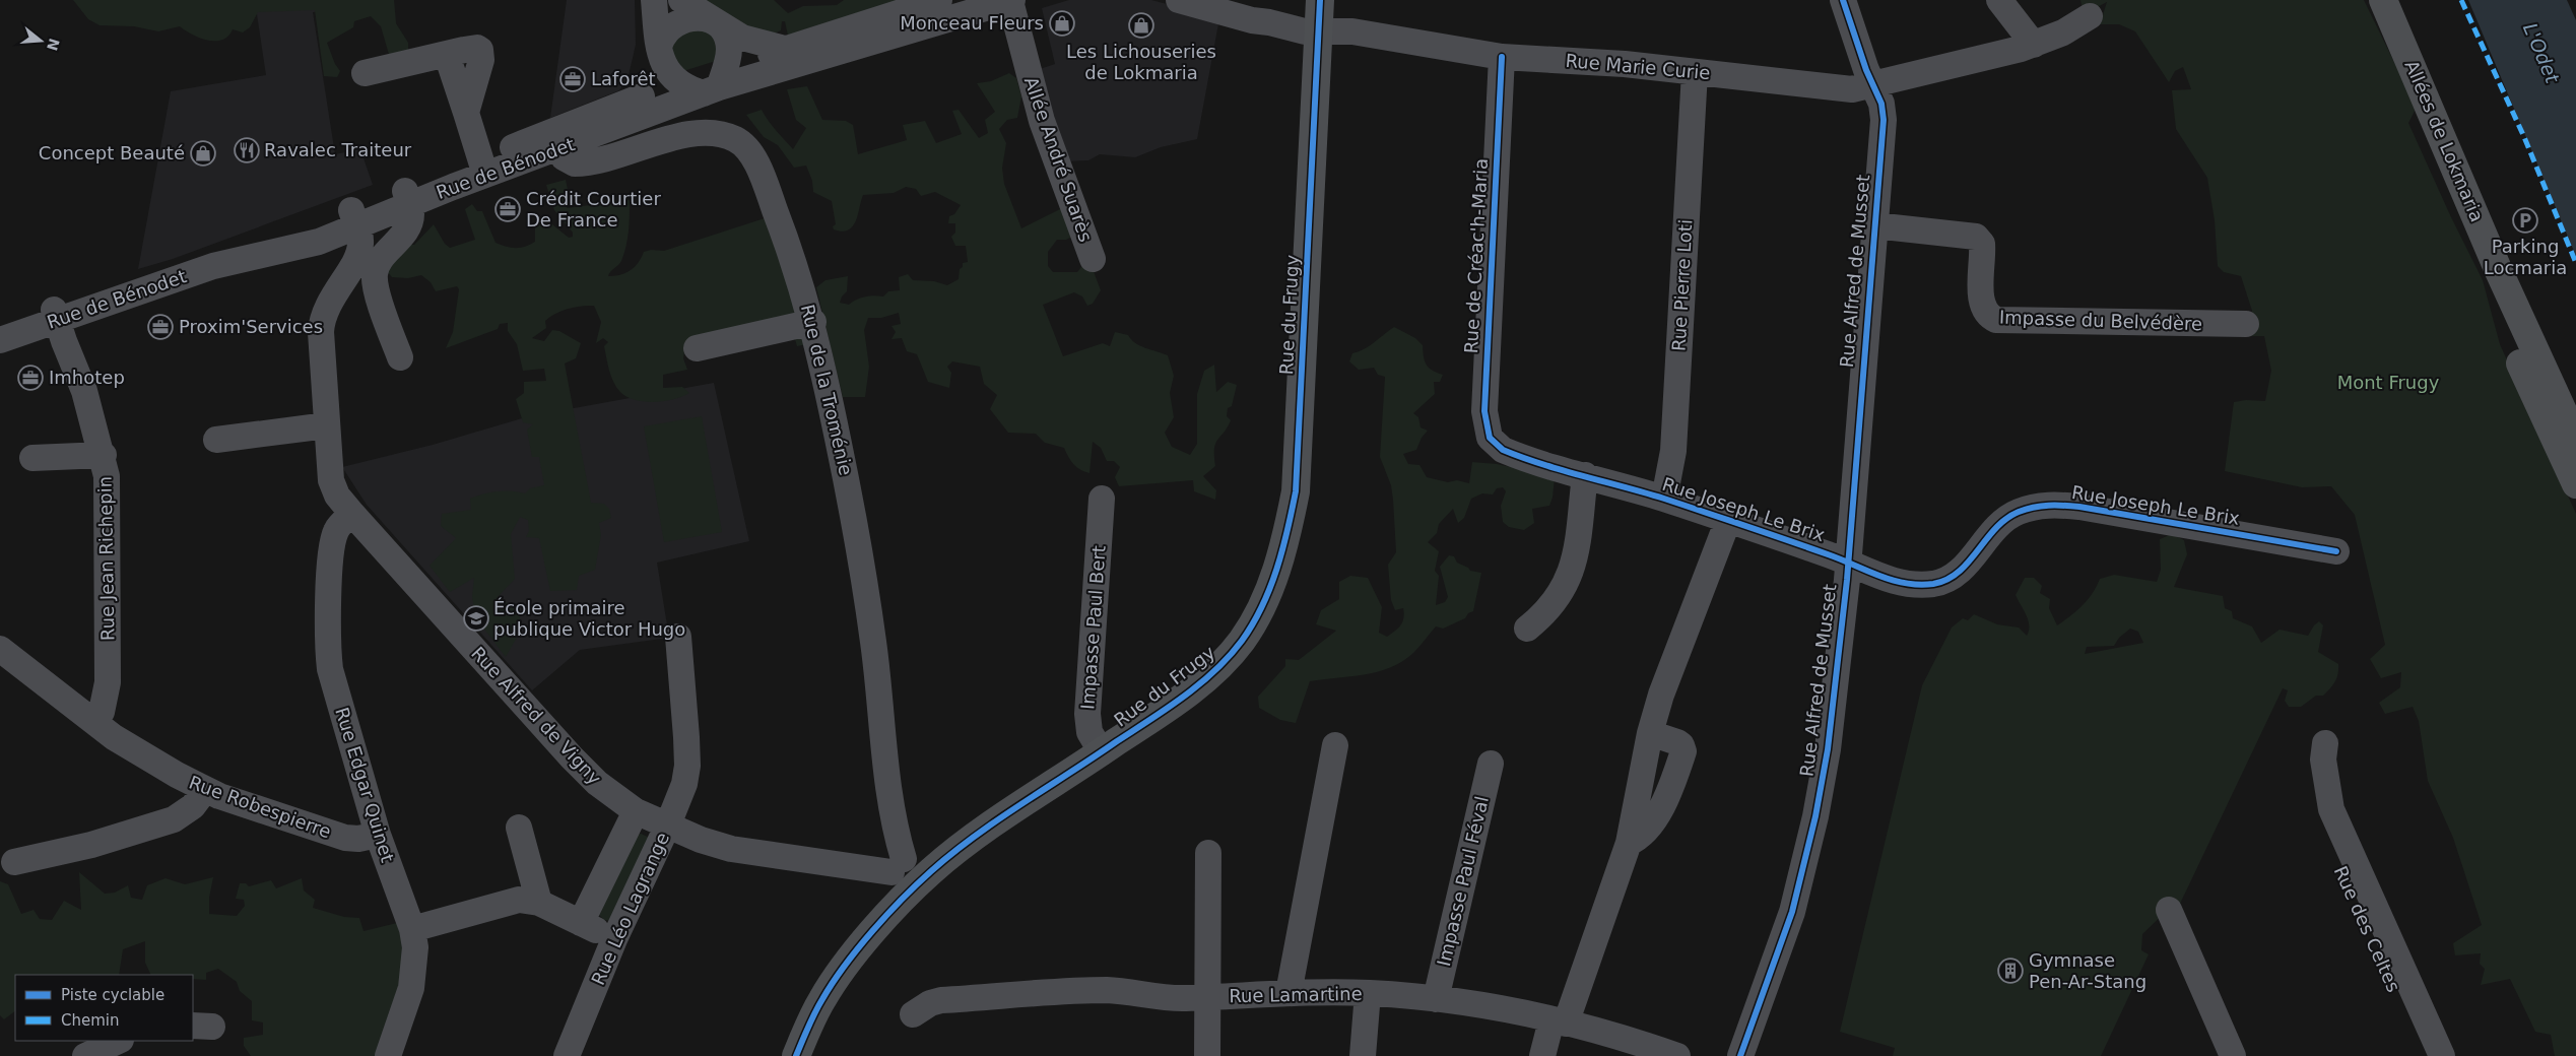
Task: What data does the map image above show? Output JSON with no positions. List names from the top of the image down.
{
  "streets": {
    "main road": ["Allées de Lokmaria", "Rue du Frugy"],
    "street": [
      "Rue Marie Curie",
      "Allée André Suarès",
      "Rue de Bénodet",
      "Rue de Créac'h-Maria",
      "Rue Alfred de Musset",
      "Rue Pierre Loti",
      "Impasse du Belvédère",
      "Rue de la Troménie",
      "Rue Joseph Le Brix",
      "Rue Jean Richepin",
      "Impasse Paul Bert",
      "Rue Alfred de Vigny",
      "Rue Edgar Quinet",
      "Rue Robespierre",
      "Impasse Paul Féval",
      "Rue Léo Lagrange",
      "Rue des Celtes",
      "Rue Lamartine"
    ]
  },
  "crossings": [
    ["Rue Marie Curie", "Rue de Créac'h-Maria"],
    ["Rue Marie Curie", "Rue Alfred de Musset"],
    ["Rue Marie Curie", "Rue Pierre Loti"],
    ["Rue Marie Curie", "Rue du Frugy"],
    ["Allée André Suarès", "Rue de Bénodet"],
    ["Rue de Bénodet", "Rue de la Troménie"],
    ["Rue de Bénodet", "Rue Jean Richepin"],
    ["Rue de Bénodet", "Rue Alfred de Vigny"],
    ["Rue de Créac'h-Maria", "Rue Joseph Le Brix"],
    ["Rue Alfred de Musset", "Impasse du Belvédère"],
    ["Rue Alfred de Musset", "Rue Joseph Le Brix"],
    ["Rue Pierre Loti", "Rue Joseph Le Brix"],
    ["Rue du Frugy", "Impasse Paul Bert"],
    ["Rue Jean Richepin", "Rue Robespierre"],
    ["Rue Alfred de Vigny", "Rue Edgar Quinet"],
    ["Rue Alfred de Vigny", "Rue Léo Lagrange"],
    ["Rue Edgar Quinet", "Rue Robespierre"],
    ["Impasse Paul Féval", "Rue Lamartine"]
  ],
  "water": ["L'Odet"],
  "parks": ["Mont Frugy"],
  "places": {
    "shop": ["Monceau Fleurs", "Les Lichouseries de Lokmaria", "Concept Beauté"],
    "office": [
      "Laforêt",
      "Crédit Courtier De France",
      "Proxim'Services",
      "Imhotep"
    ],
    "restaurant": ["Ravalec Traiteur"],
    "parking": ["Parking Locmaria"],
    "school or university": ["École primaire publique Victor Hugo"],
    "building": ["Gymnase Pen-Ar-Stang"]
  },
  "legend": ["Piste cyclable", "Chemin"],
  "north": "right"
}
